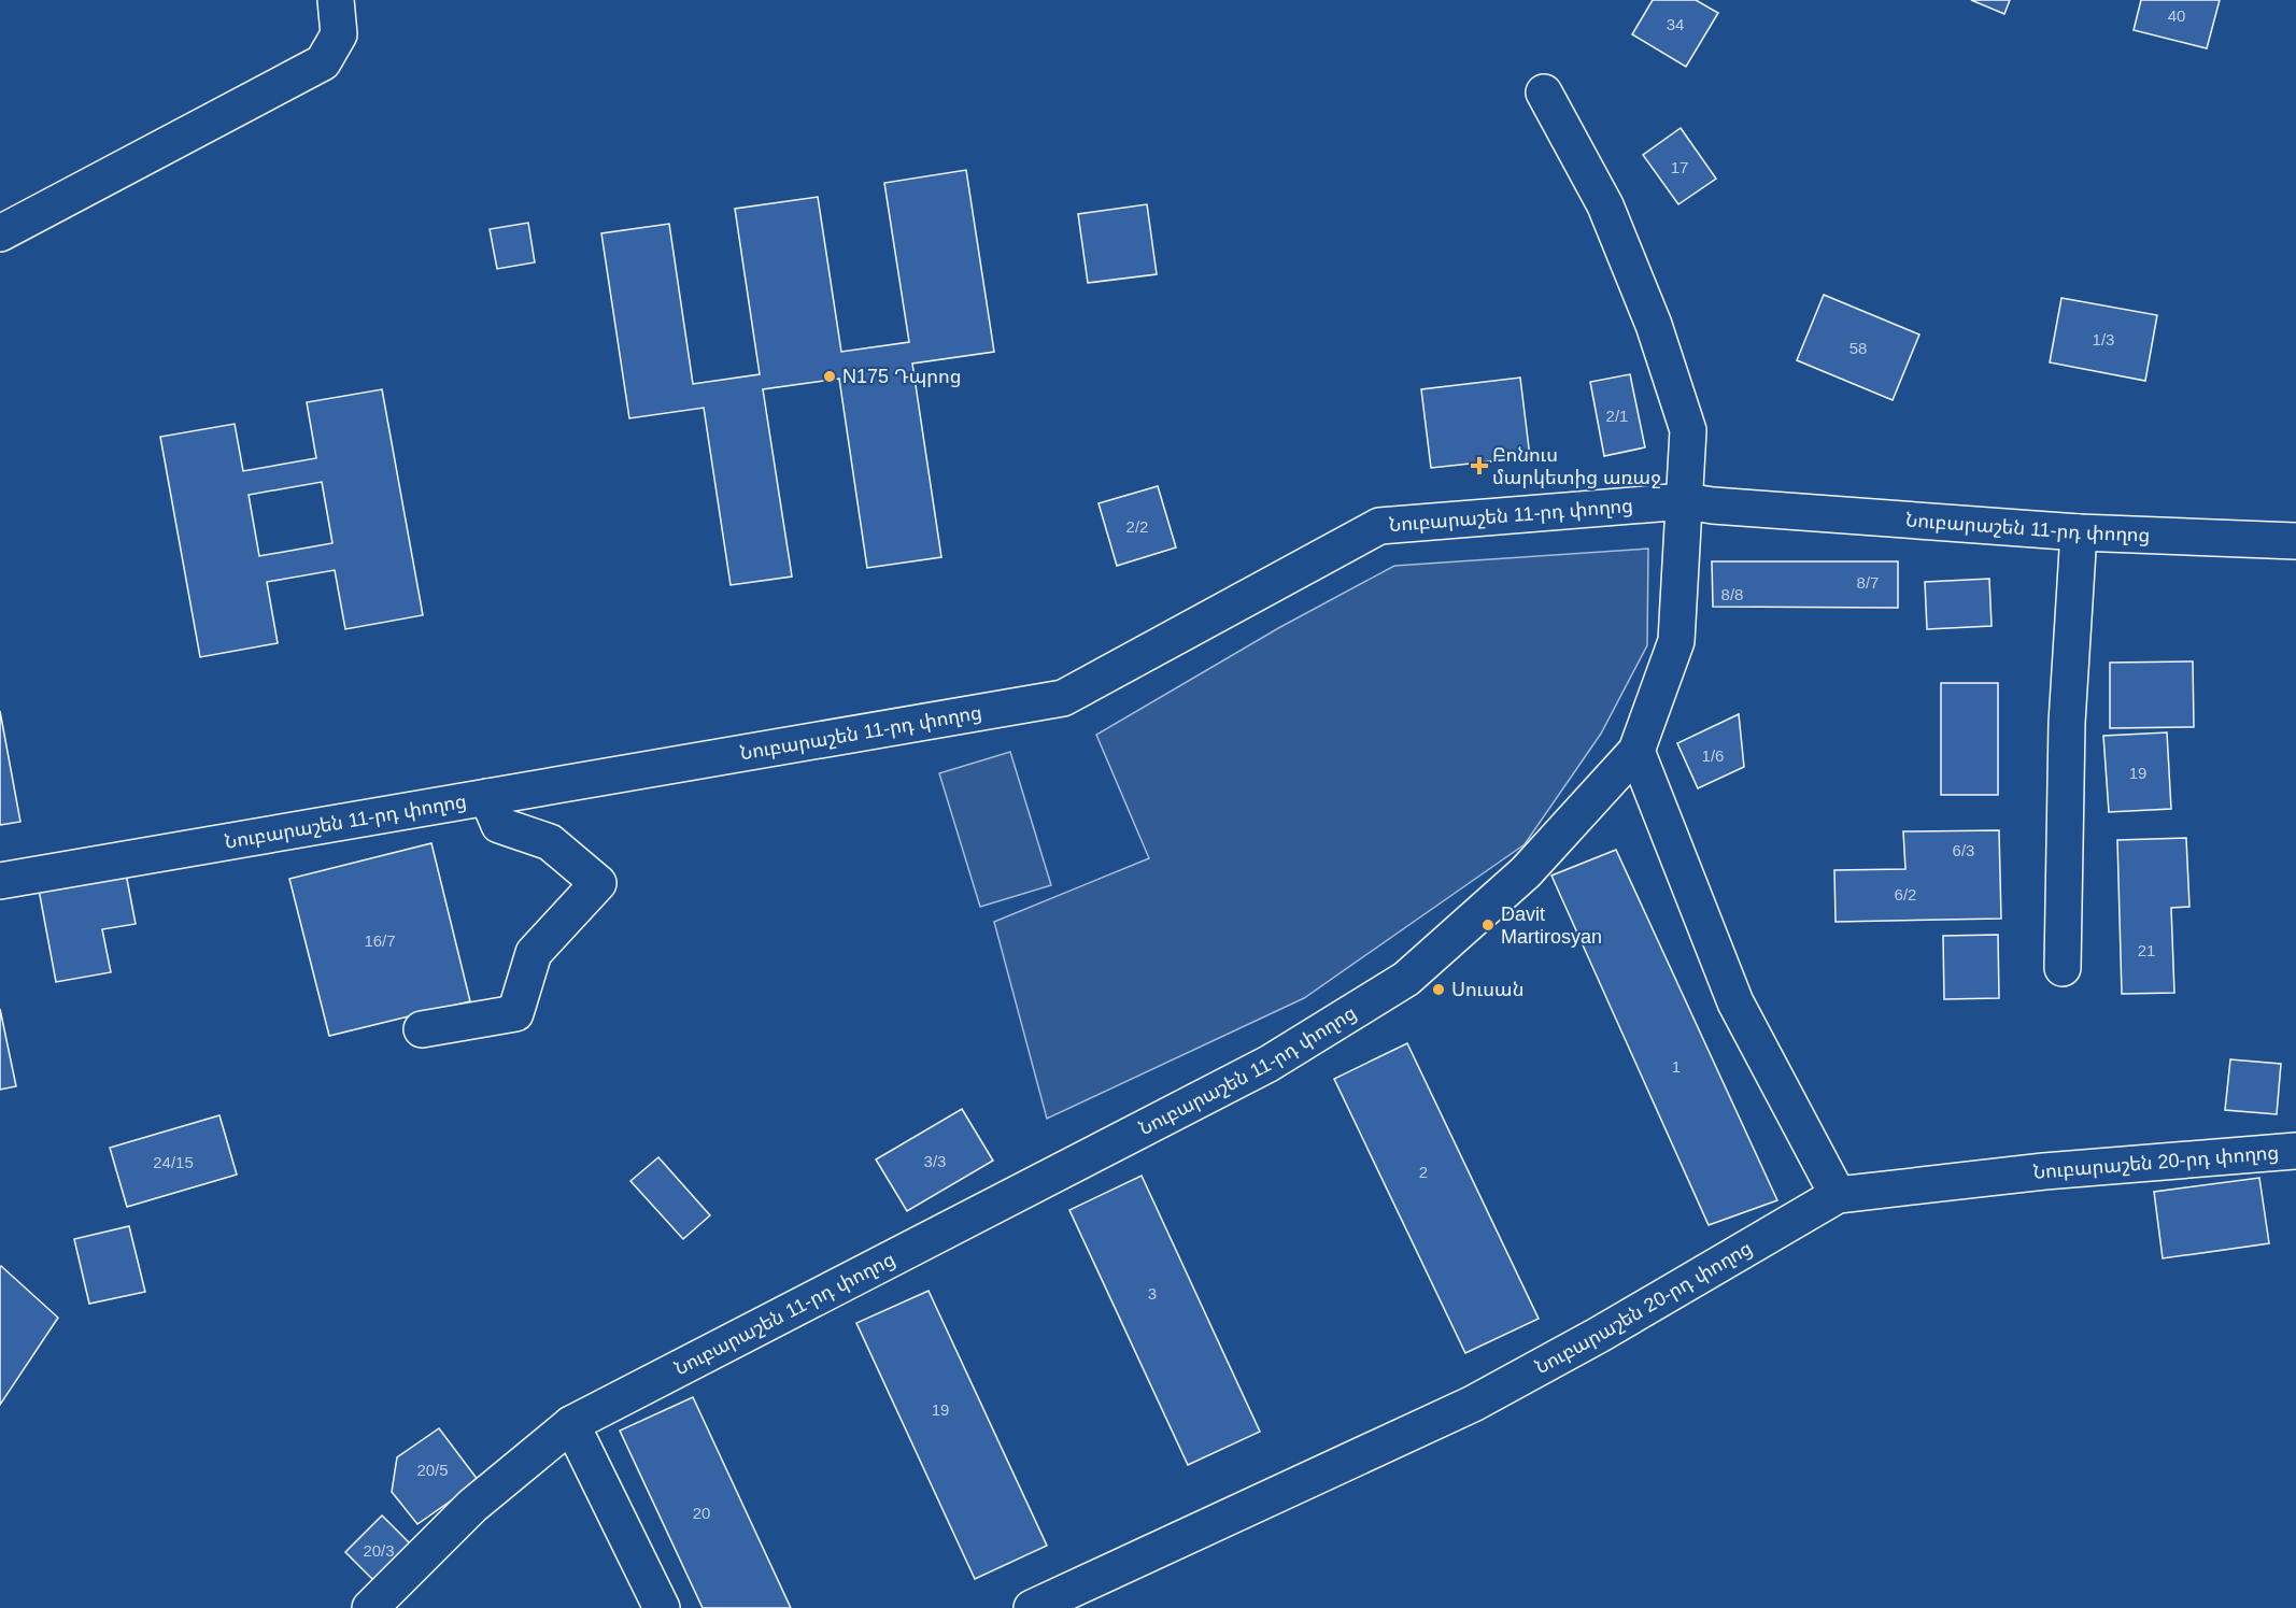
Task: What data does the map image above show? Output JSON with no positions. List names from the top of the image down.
{
  "streets": {
    "street": ["Նուբարաշեն 11-րդ փողոց", "Նուբարաշեն 20-րդ փողոց"]
  },
  "places": {
    "other": ["N175 Դպրոց", "Davit Martirosyan", "Սուսան"],
    "health": ["Բոնուս մարկետից առաջ"]
  },
  "house_numbers": [
    "40",
    "34",
    "17",
    "1/3",
    "58",
    "2/1",
    "2/2",
    "8/7",
    "8/8",
    "1/6",
    "19",
    "6/3",
    "6/2",
    "16/7",
    "21",
    "1",
    "3/3",
    "24/15",
    "2",
    "3",
    "19",
    "20/5",
    "20",
    "20/3"
  ]
}
